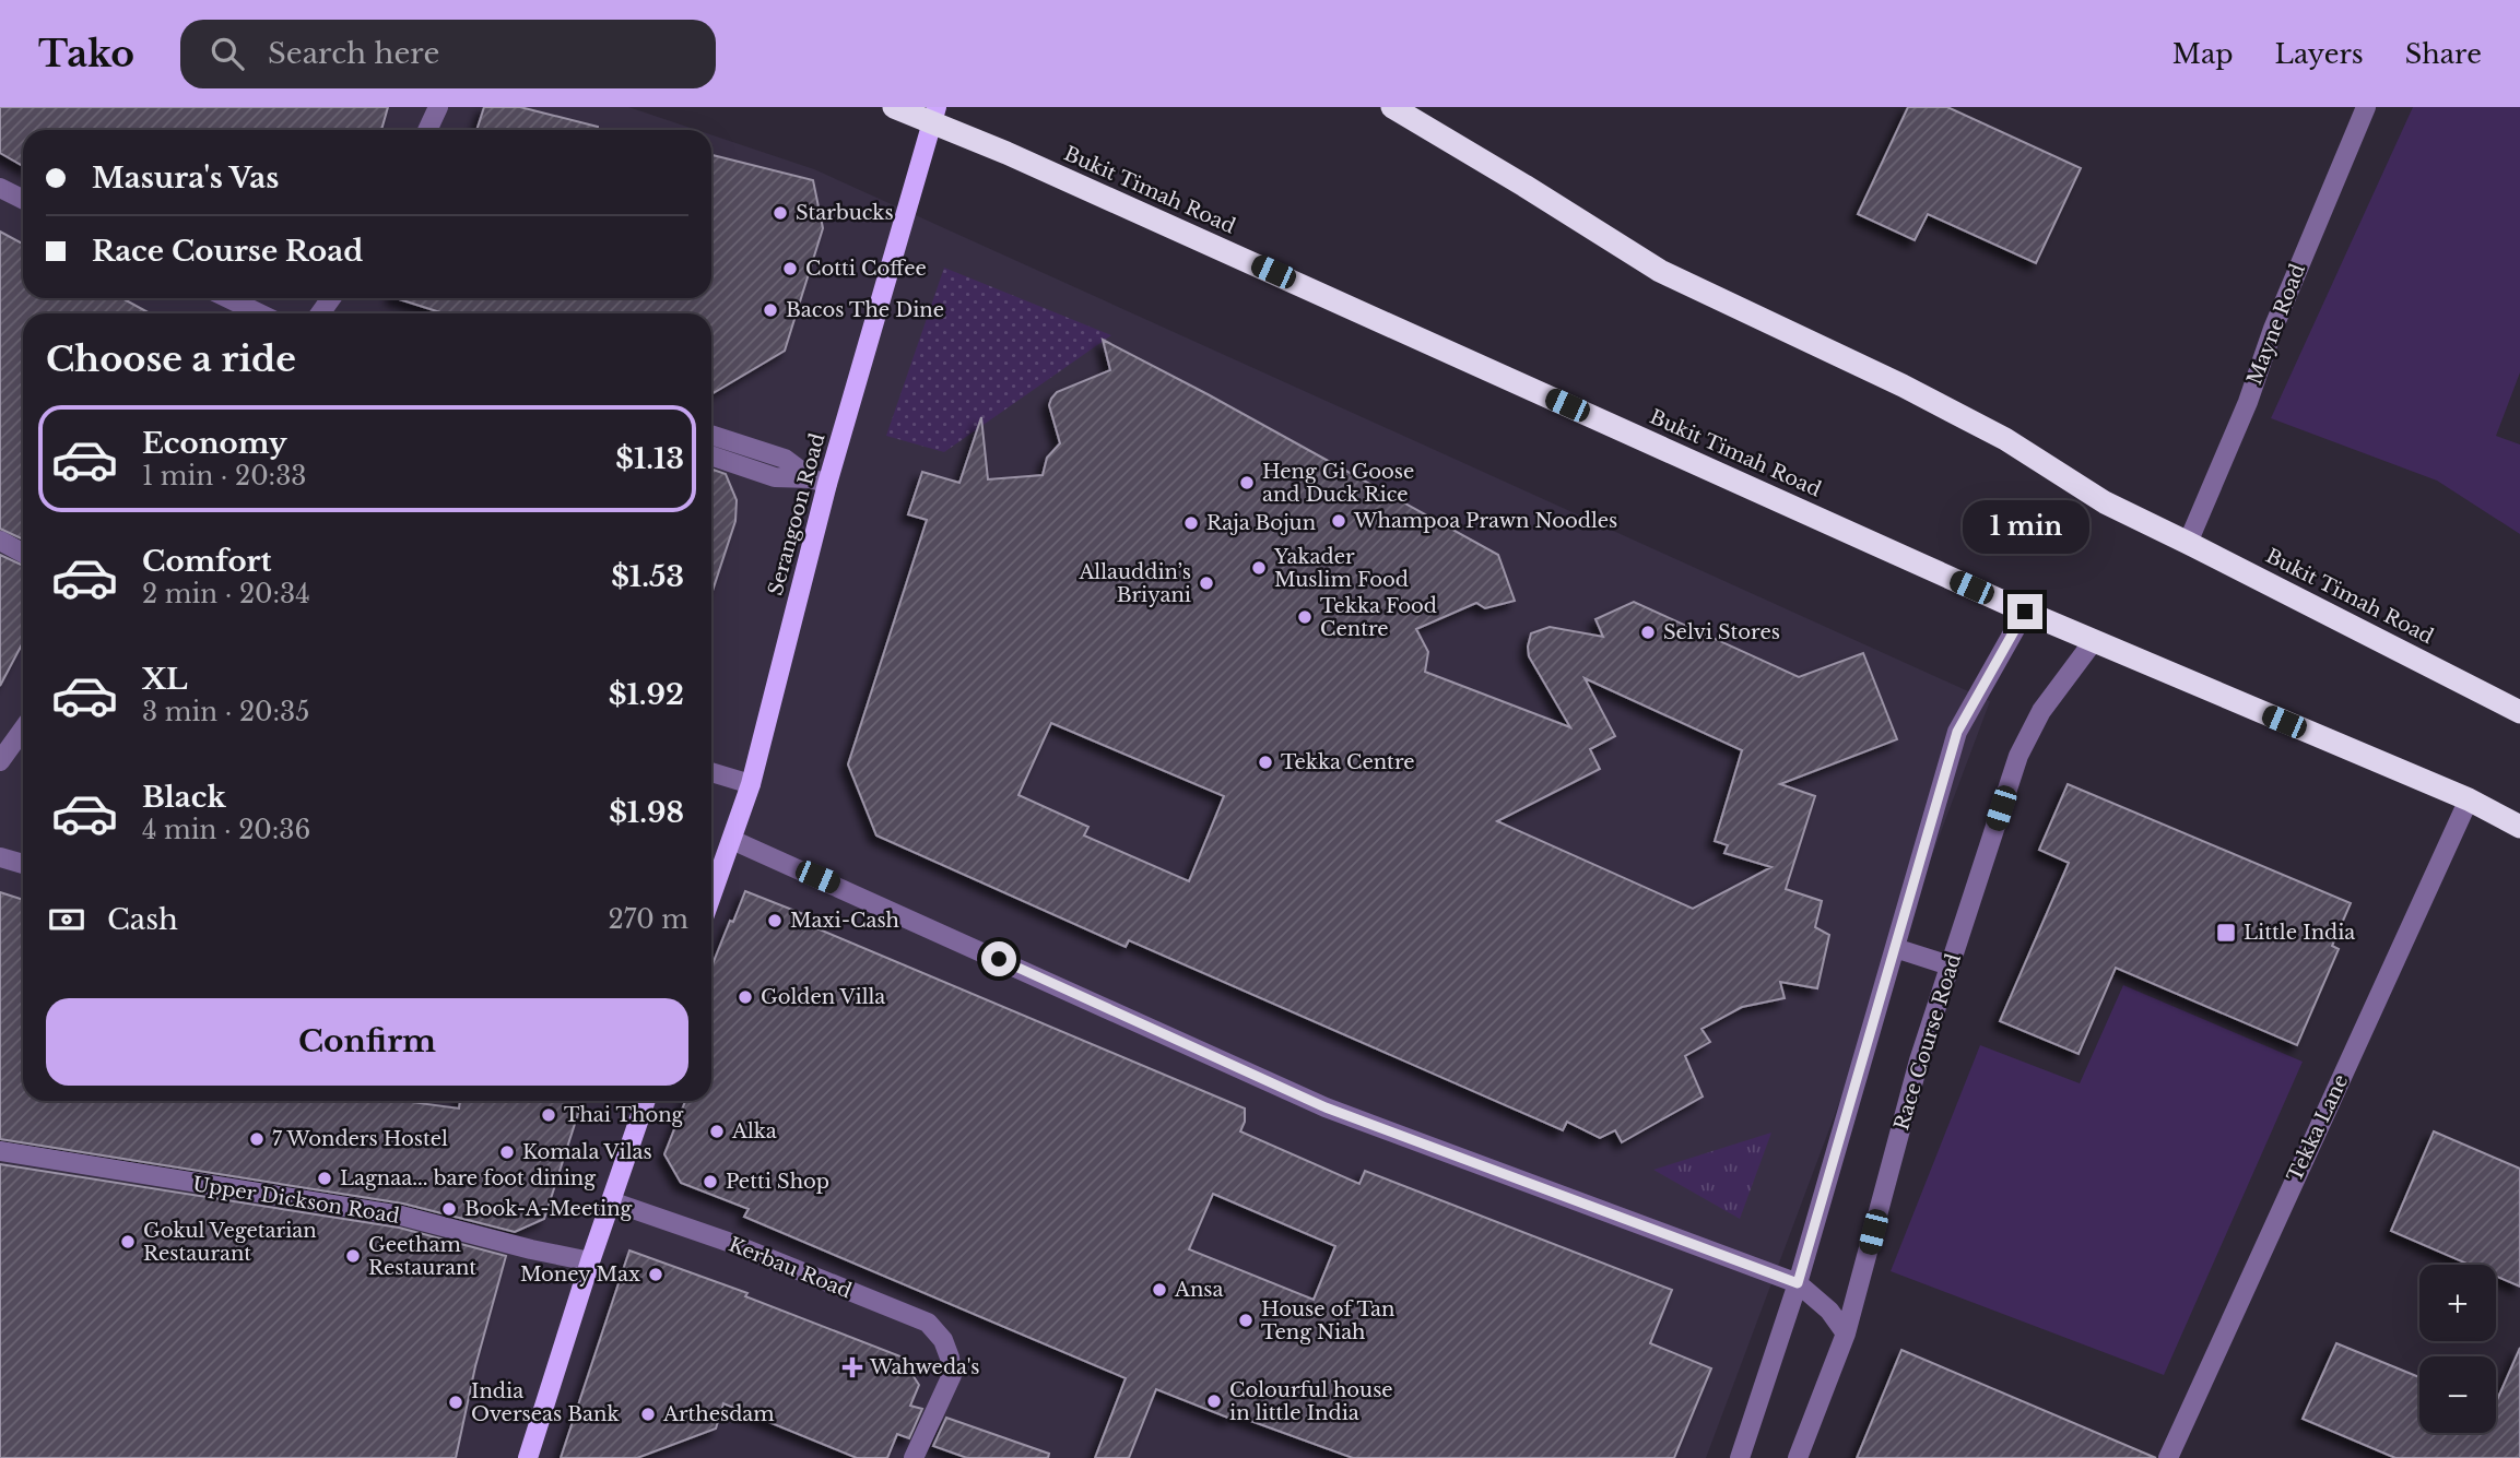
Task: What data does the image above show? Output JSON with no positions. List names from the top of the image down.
{
  "streets": {
    "highway": ["Bukit Timah Road"],
    "main road": ["Serangoon Road"],
    "street": [
      "Mayne Road",
      "Race Course Road",
      "Tekka Lane",
      "Upper Dickson Road",
      "Kerbau Road"
    ]
  },
  "crossings": [
    ["Bukit Timah Road", "Mayne Road"],
    ["Bukit Timah Road", "Serangoon Road"],
    ["Bukit Timah Road", "Race Course Road"],
    ["Bukit Timah Road", "Tekka Lane"]
  ],
  "places": {
    "other": [
      "Starbucks",
      "Cotti Coffee",
      "Bacos The Dine",
      "Heng Gi Goose and Duck Rice",
      "Whampoa Prawn Noodles",
      "Raja Bojun",
      "Yakader Muslim Food",
      "Allauddin’s Briyani",
      "Tekka Food Centre",
      "Selvi Stores",
      "Tekka Centre",
      "Maxi-Cash",
      "Golden Villa",
      "Thai Thong",
      "Alka",
      "7 Wonders Hostel",
      "Komala Vilas",
      "Lagnaa... bare foot dining",
      "Petti Shop",
      "Book-A-Meeting",
      "Gokul Vegetarian Restaurant",
      "Geetham Restaurant",
      "Money Max",
      "Ansa",
      "House of Tan Teng Niah",
      "Colourful house in little India",
      "India Overseas Bank",
      "Arthesdam"
    ],
    "transit": ["Little India"],
    "health": ["Wahweda's"]
  },
  "page": {
    "header": "Tako",
    "search": "Search here",
    "nav": ["Map", "Layers", "Share"],
    "banner": ["Masura's Vas", "Race Course Road"],
    "heading": "Choose a ride",
    "list": [
      {
        "name": "Economy",
        "note": "1 min · 20:33",
        "value": "$1.13"
      },
      {
        "name": "Comfort",
        "note": "2 min · 20:34",
        "value": "$1.53"
      },
      {
        "name": "XL",
        "note": "3 min · 20:35",
        "value": "$1.92"
      },
      {
        "name": "Black",
        "note": "4 min · 20:36",
        "value": "$1.98"
      }
    ],
    "bubble": "1 min",
    "pay": ["Cash", "270 m"],
    "buttons": "Confirm",
    "map_buttons": ["+", "−"]
  }
}
